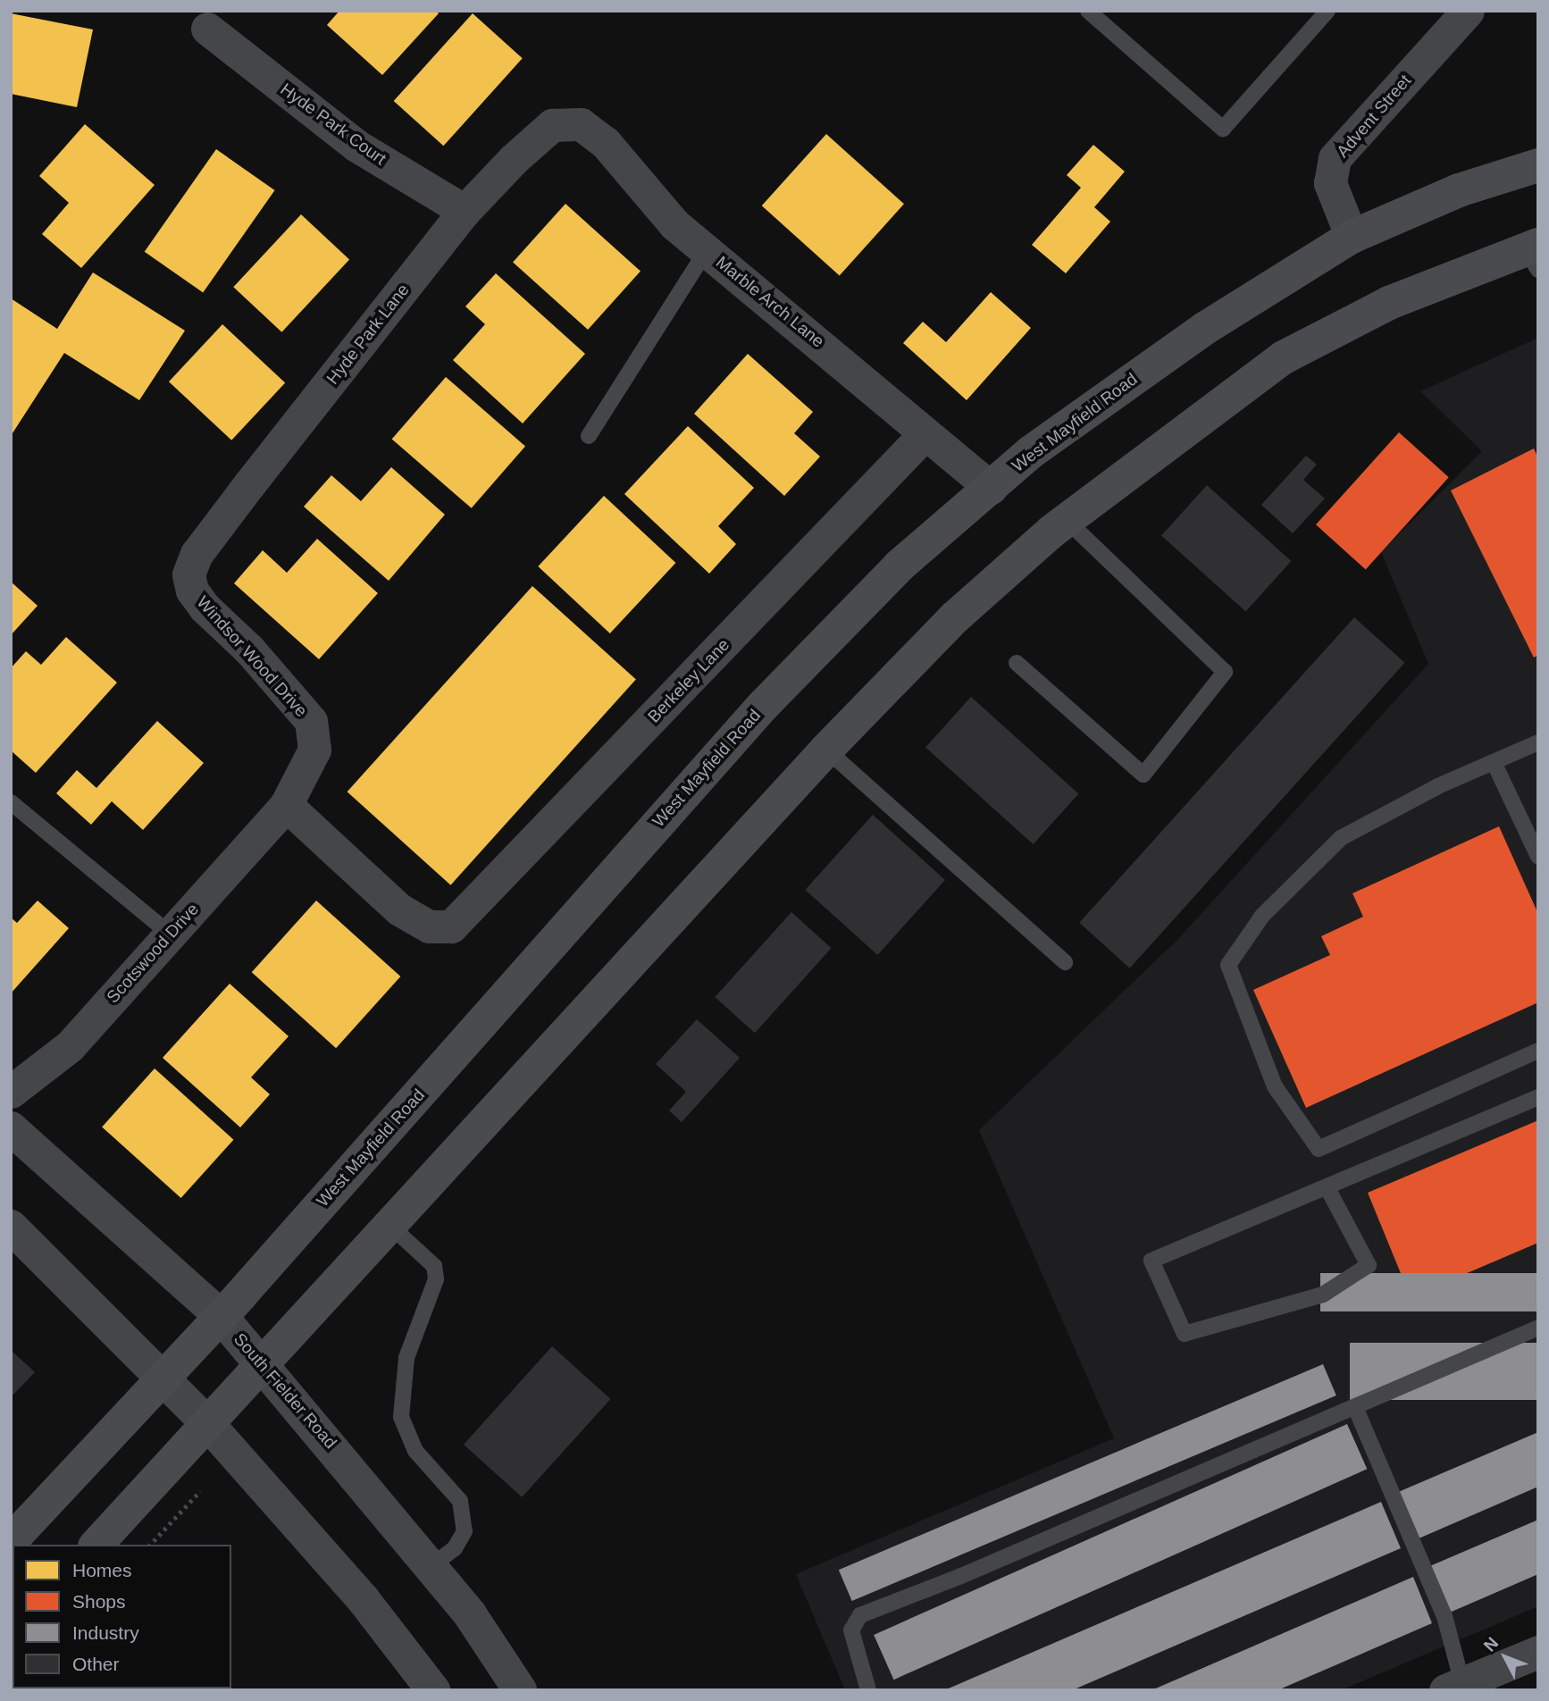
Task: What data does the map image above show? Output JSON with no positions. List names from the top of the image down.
{
  "streets": {
    "main road": ["West Mayfield Road"],
    "street": [
      "Advent Street",
      "Hyde Park Court",
      "Marble Arch Lane",
      "Hyde Park Lane",
      "Windsor Wood Drive",
      "Berkeley Lane",
      "Scotswood Drive",
      "South Fielder Road"
    ]
  },
  "crossings": [
    ["Advent Street", "West Mayfield Road"],
    ["Hyde Park Court", "Hyde Park Lane"],
    ["Marble Arch Lane", "Hyde Park Lane"],
    ["Marble Arch Lane", "West Mayfield Road"],
    ["Marble Arch Lane", "Berkeley Lane"],
    ["Hyde Park Lane", "Windsor Wood Drive"],
    ["West Mayfield Road", "South Fielder Road"],
    ["Windsor Wood Drive", "Berkeley Lane"],
    ["Windsor Wood Drive", "Scotswood Drive"],
    ["Berkeley Lane", "Scotswood Drive"]
  ],
  "legend": [
    "Homes",
    "Shops",
    "Industry",
    "Other"
  ],
  "north": "top left"
}
